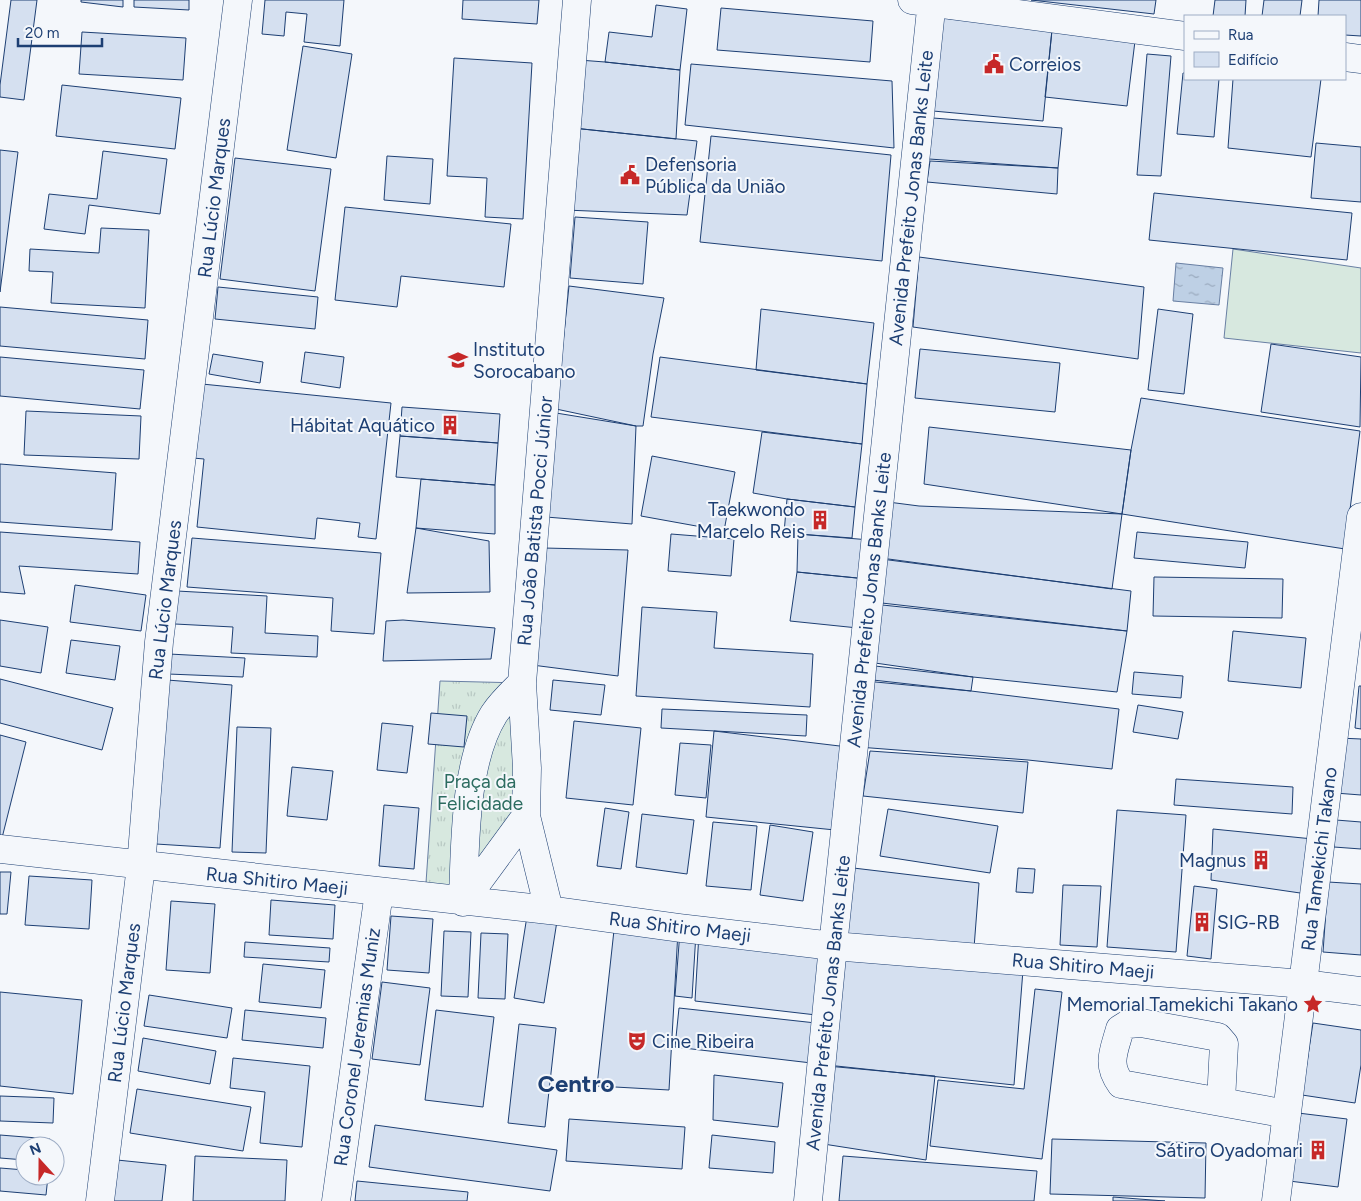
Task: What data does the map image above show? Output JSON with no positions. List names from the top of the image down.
{
  "streets": {
    "street": [
      "Rua Lúcio Marques",
      "Avenida Prefeito Jonas Banks Leite",
      "Rua João Batista Pocci Júnior",
      "Rua Tamekichi Takano",
      "Rua Shitiro Maeji",
      "Rua Coronel Jeremias Muniz"
    ]
  },
  "crossings": [
    ["Rua Lúcio Marques", "Rua Shitiro Maeji"],
    ["Avenida Prefeito Jonas Banks Leite", "Rua Shitiro Maeji"],
    ["Rua João Batista Pocci Júnior", "Rua Shitiro Maeji"],
    ["Rua Tamekichi Takano", "Rua Shitiro Maeji"],
    ["Rua Shitiro Maeji", "Rua Coronel Jeremias Muniz"]
  ],
  "districts": ["Centro"],
  "parks": ["Praça da Felicidade"],
  "places": {
    "public building": ["Correios", "Defensoria Pública da União"],
    "school or university": ["Instituto Sorocabano"],
    "building": [
      "Hábitat Aquático",
      "Taekwondo Marcelo Reis",
      "Magnus",
      "SIG-RB",
      "Sátiro Oyadomari"
    ],
    "place": ["Memorial Tamekichi Takano"],
    "theatre": ["Cine Ribeira"]
  },
  "legend": ["Rua", "Edifício"],
  "scale_bar": "20 m",
  "north": "top"
}
